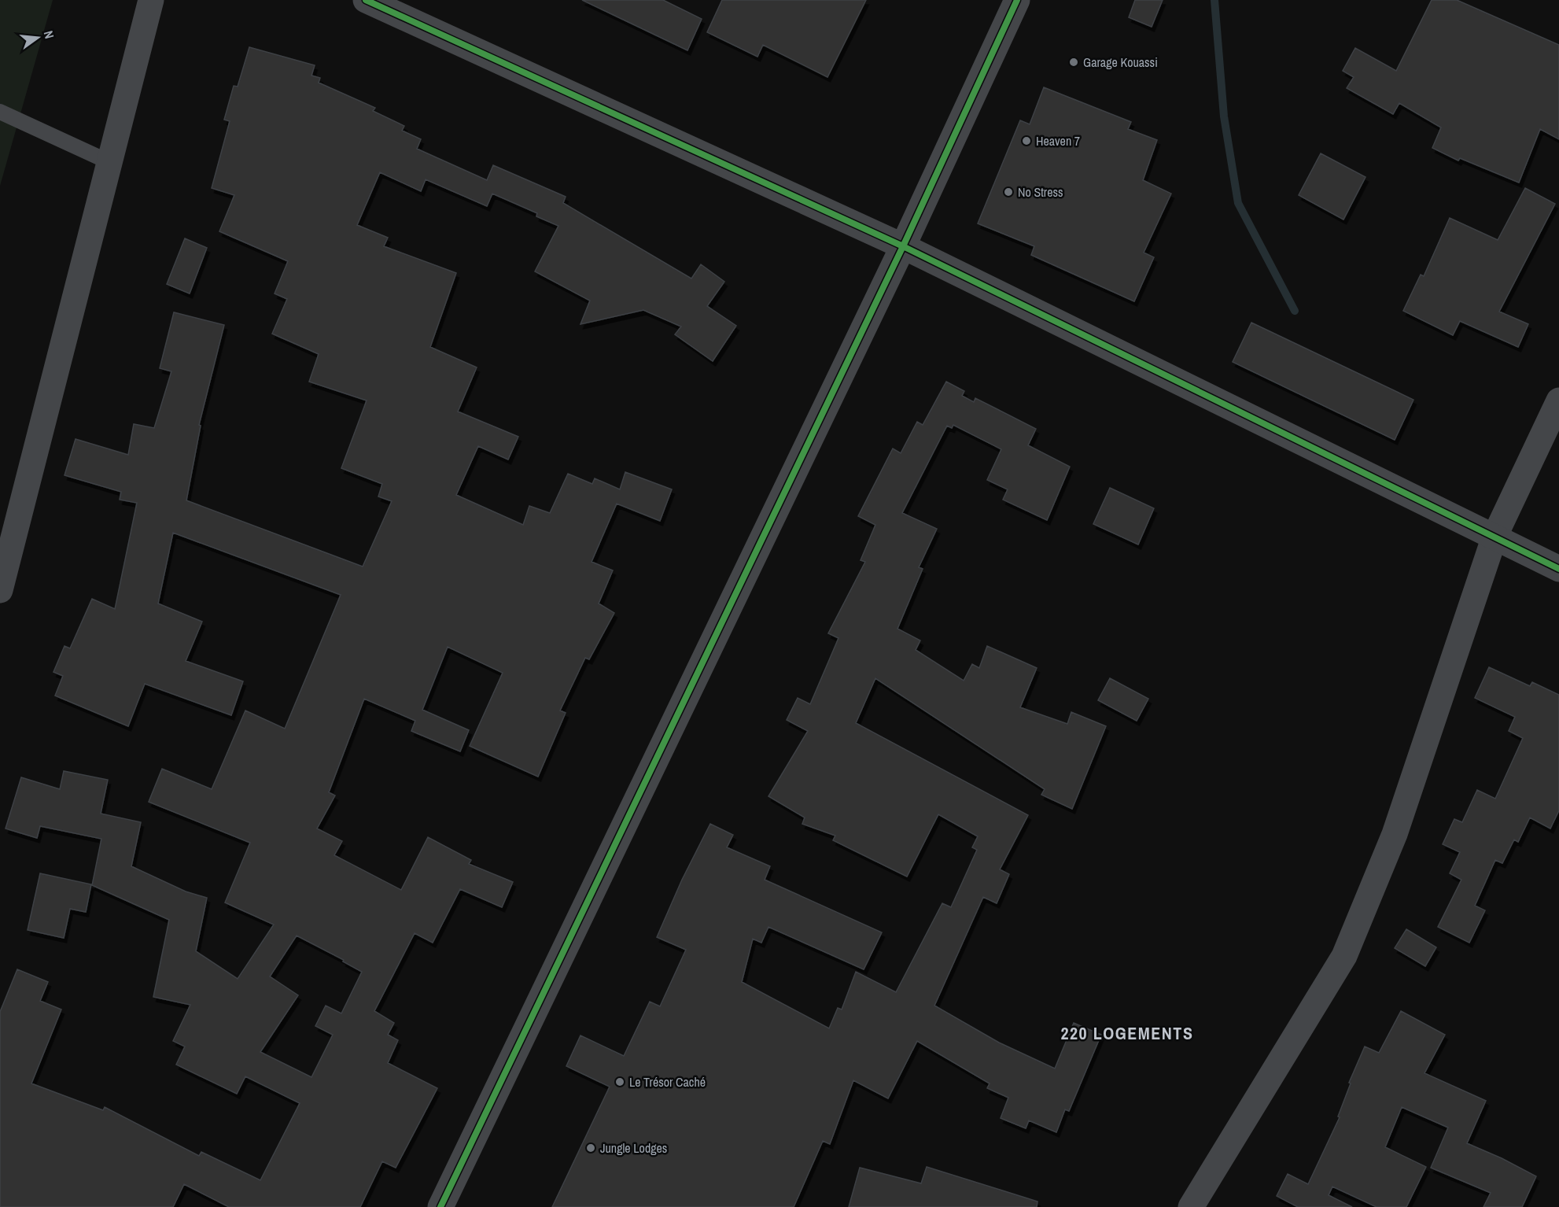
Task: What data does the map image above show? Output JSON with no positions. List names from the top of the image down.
{
  "districts": ["220 LOGEMENTS"],
  "places": [
    "Garage Kouassi",
    "Heaven 7",
    "No Stress",
    "Le Trésor Caché",
    "Jungle Lodges"
  ],
  "north": "right"
}
